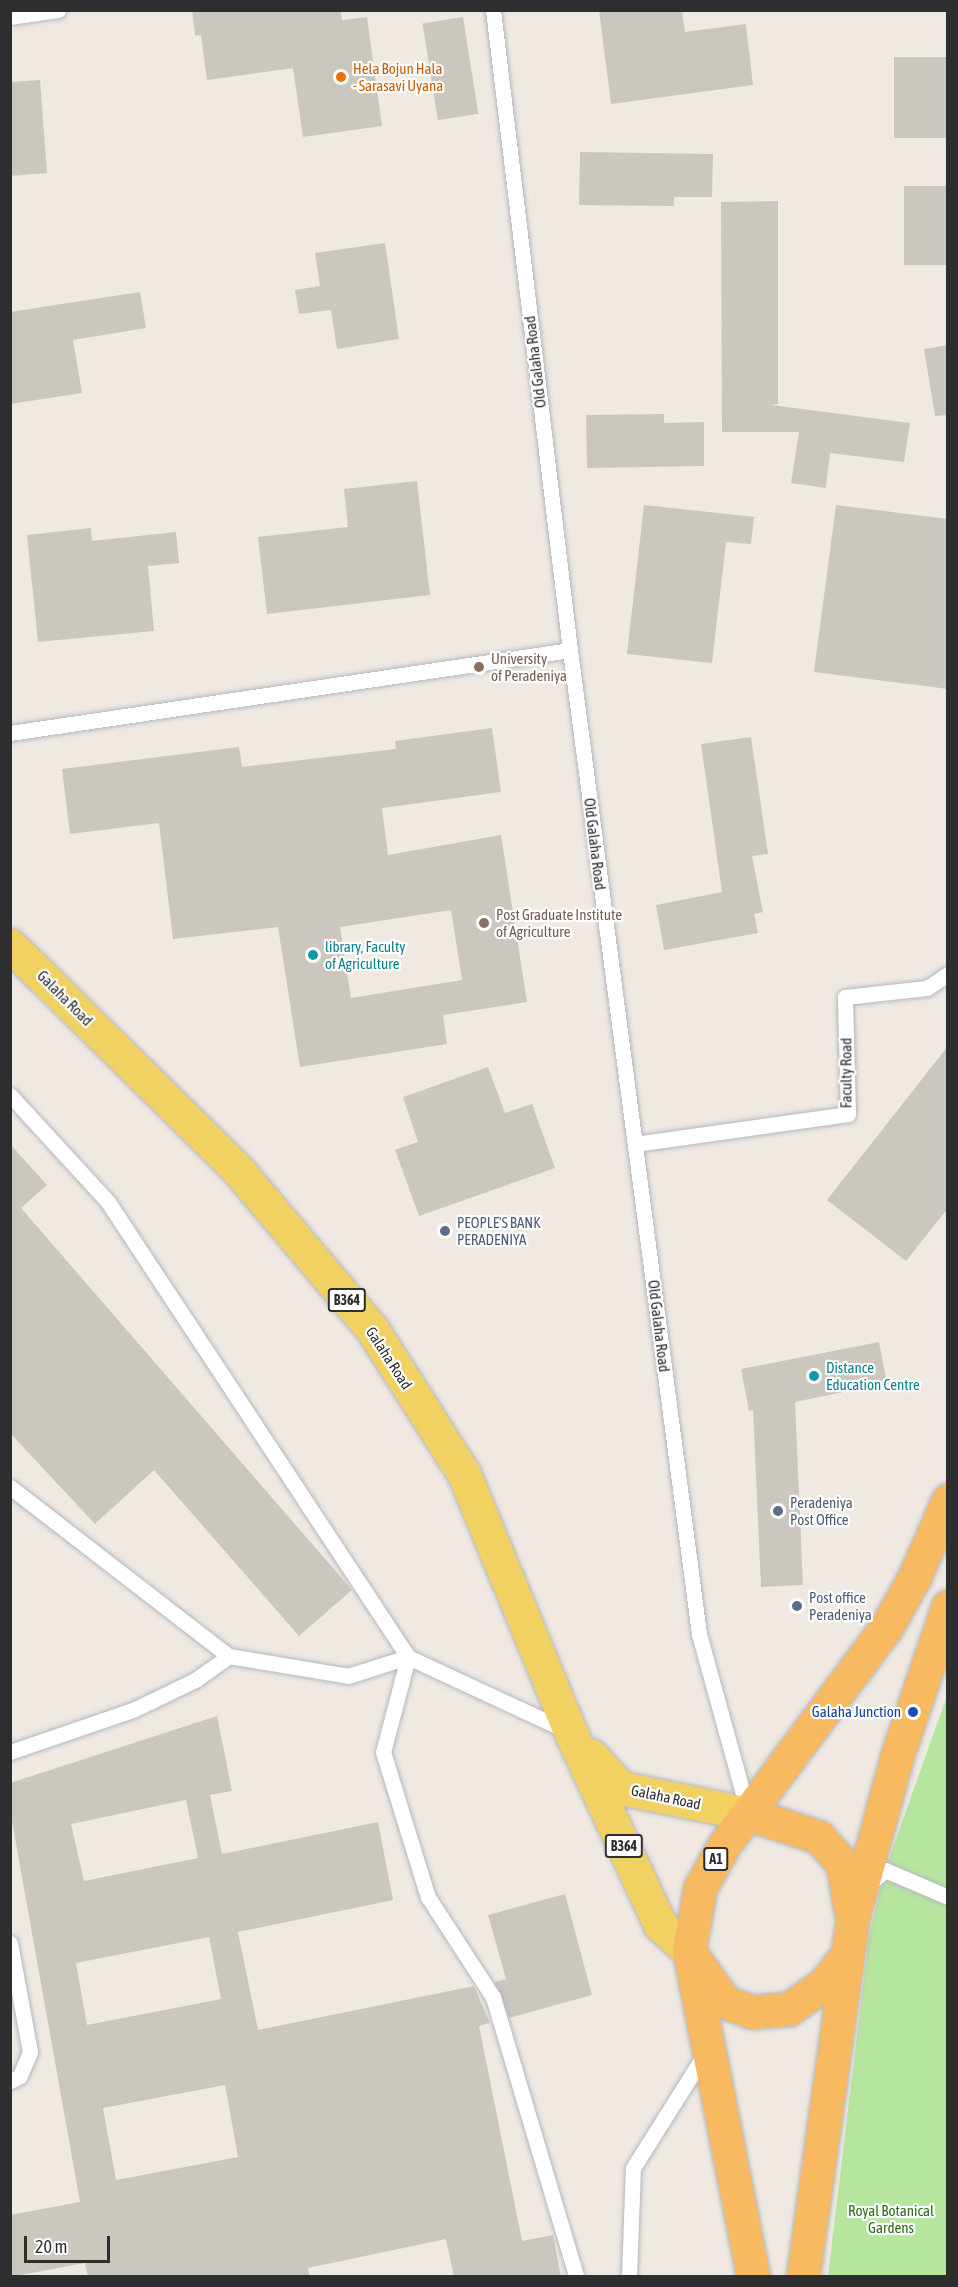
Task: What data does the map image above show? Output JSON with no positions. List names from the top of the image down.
{
  "streets": {
    "highway": ["A1"],
    "main road": ["Galaha Road", "B364"],
    "lane": ["Old Galaha Road", "Faculty Road"]
  },
  "crossings": [
    ["Old Galaha Road", "Galaha Road"],
    ["Old Galaha Road", "Faculty Road"],
    ["Old Galaha Road", "A1"],
    ["Galaha Road", "A1"]
  ],
  "parks": ["Royal Botanical Gardens"],
  "places": [
    "Hela Bojun Hala - Sarasavi Uyana",
    "University of Peradeniya",
    "Post Graduate Institute of Agriculture",
    "library, Faculty of Agriculture",
    "PEOPLE'S BANK PERADENIYA",
    "Distance Education Centre",
    "Peradeniya Post Office",
    "Post office Peradeniya",
    "Galaha Junction"
  ],
  "scale_bar": "20 m"
}
